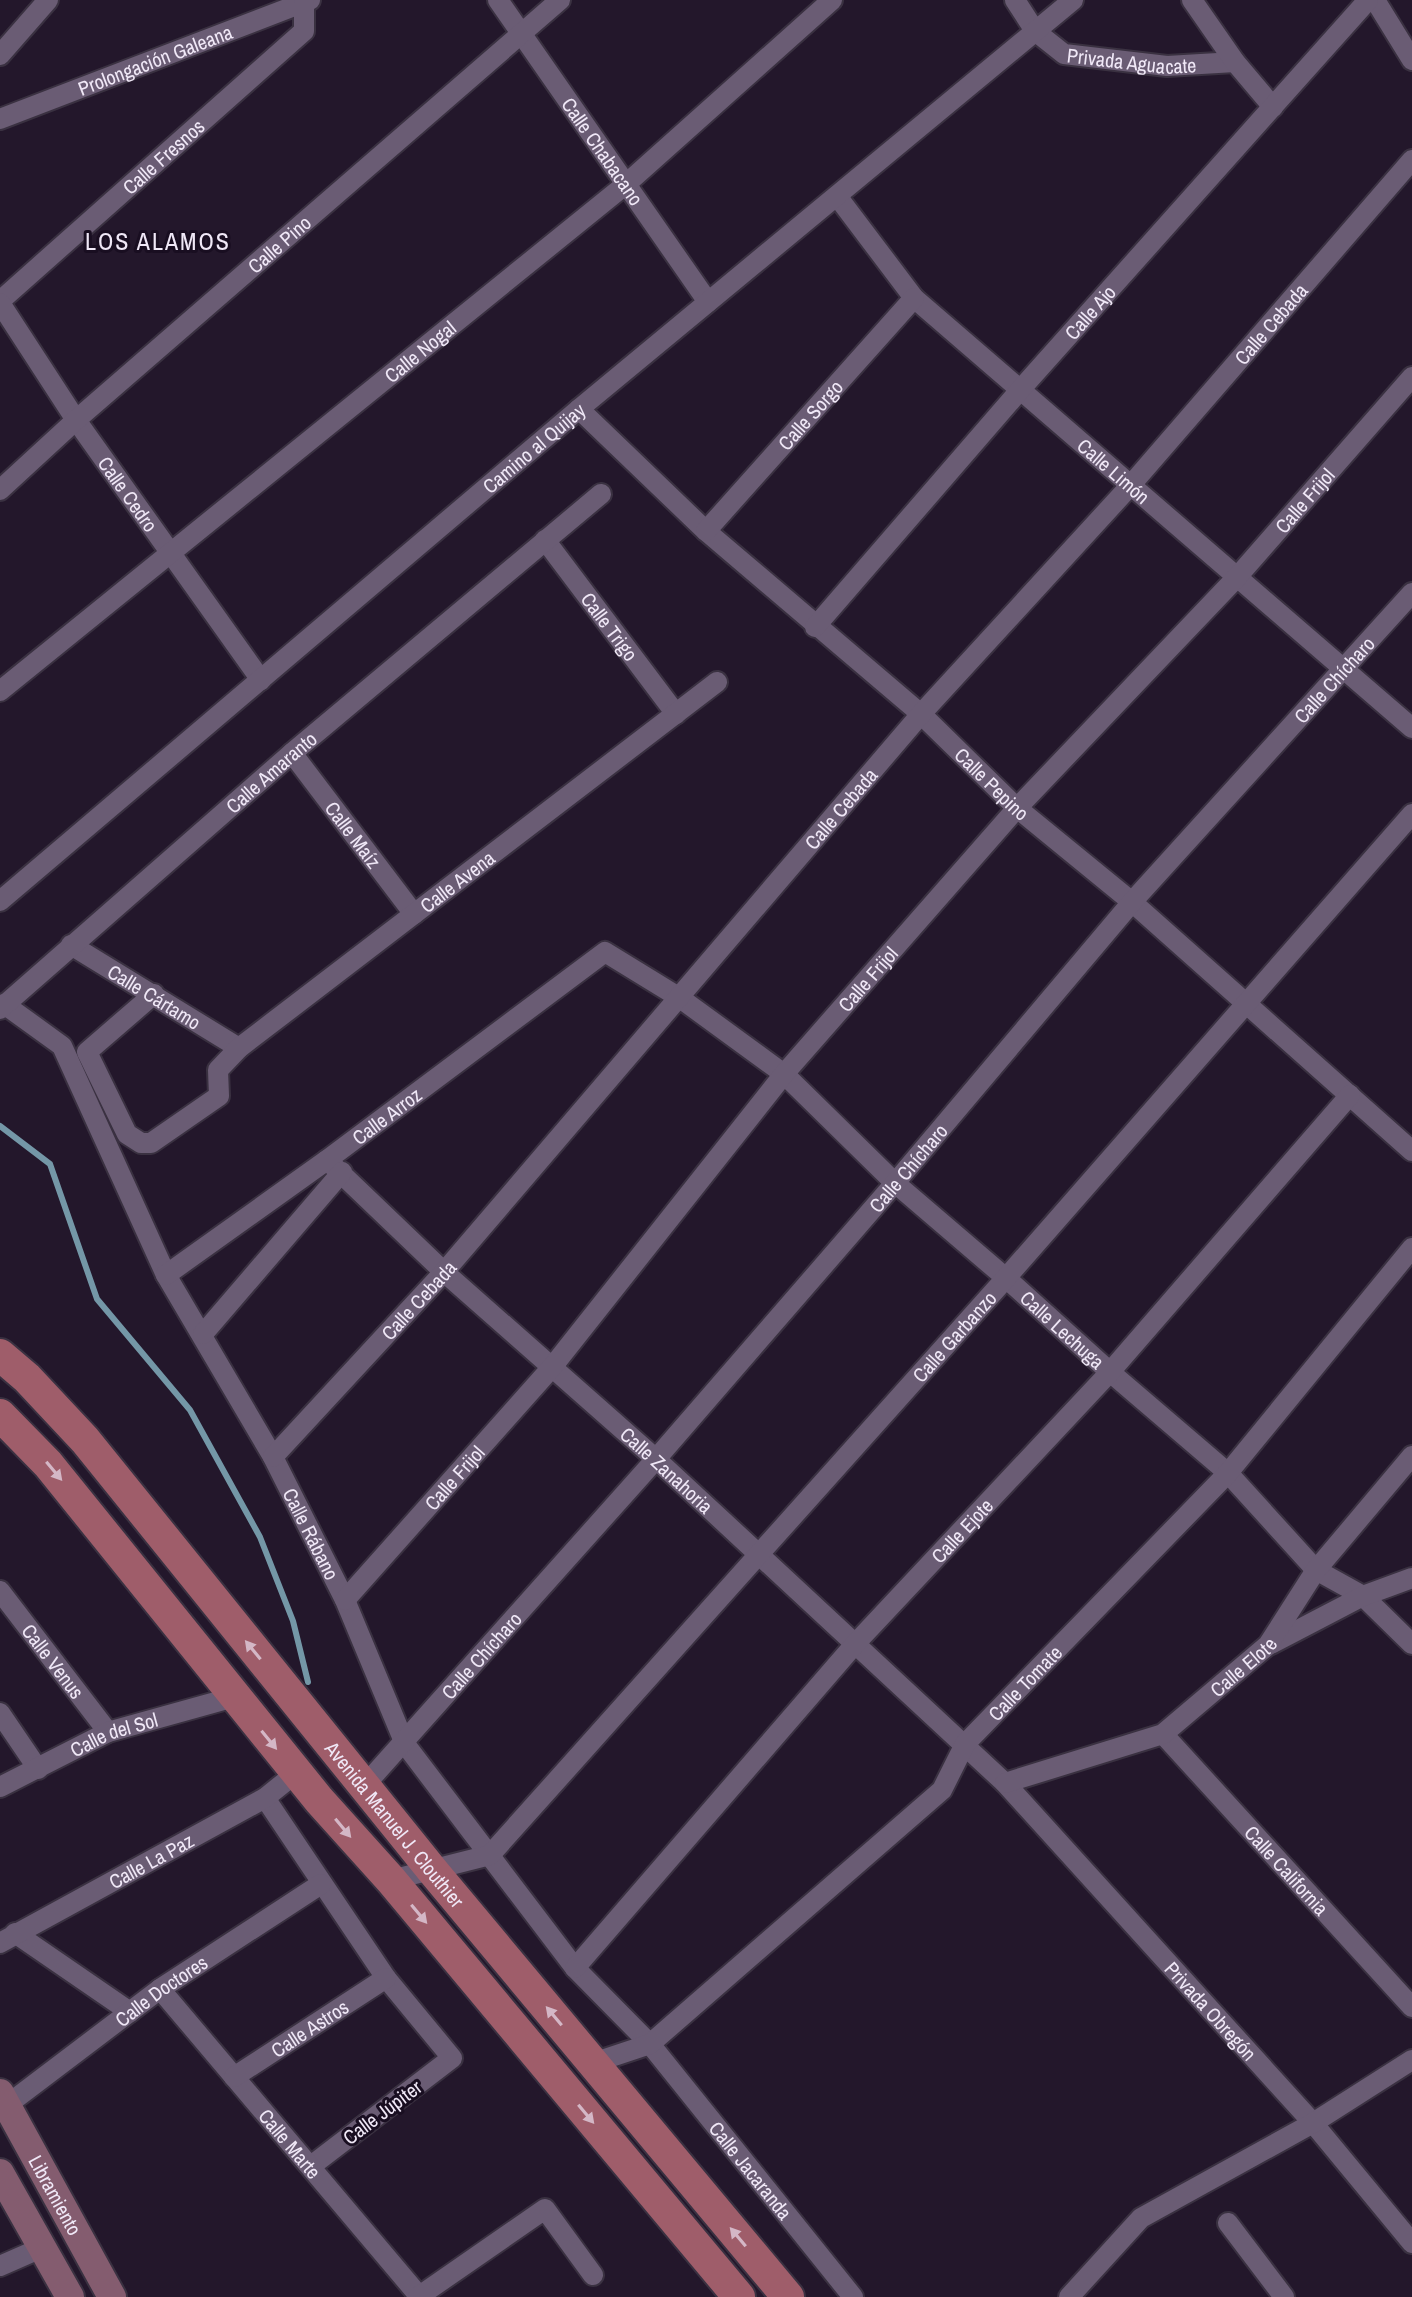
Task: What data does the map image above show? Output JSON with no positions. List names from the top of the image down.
{
  "streets": {
    "main road": ["Avenida Manuel J. Clouthier", "Libramiento"],
    "street": [
      "Privada Aguacate",
      "Prolongación Galeana",
      "Calle Chabacano",
      "Calle Fresnos",
      "Calle Pino",
      "Calle Ajo",
      "Calle Cebada",
      "Calle Nogal",
      "Calle Sorgo",
      "Camino al Quijay",
      "Calle Limón",
      "Calle Cedro",
      "Calle Frijol",
      "Calle Trigo",
      "Calle Chícharo",
      "Calle Amaranto",
      "Calle Pepino",
      "Calle Maíz",
      "Calle Avena",
      "Calle Cártamo",
      "Calle Arroz",
      "Calle Lechuga",
      "Calle Garbanzo",
      "Calle Zanahoria",
      "Calle Ejote",
      "Calle Rábano",
      "Calle Venus",
      "Calle Elote",
      "Calle Tomate",
      "Calle del Sol",
      "Calle La Paz",
      "Calle California",
      "Calle Doctores",
      "Privada Obregón",
      "Calle Astros",
      "Calle Júpiter",
      "Calle Marte",
      "Calle Jacaranda"
    ]
  },
  "crossings": [
    ["Privada Aguacate", "Camino al Quijay"],
    ["Prolongación Galeana", "Calle Fresnos"],
    ["Calle Chabacano", "Calle Pino"],
    ["Calle Chabacano", "Calle Nogal"],
    ["Calle Chabacano", "Camino al Quijay"],
    ["Calle Fresnos", "Calle Cedro"],
    ["Calle Pino", "Calle Cedro"],
    ["Calle Ajo", "Calle Limón"],
    ["Calle Ajo", "Calle Pepino"],
    ["Calle Cebada", "Calle Limón"],
    ["Calle Cebada", "Calle Pepino"],
    ["Calle Cebada", "Calle Lechuga"],
    ["Calle Cebada", "Calle Zanahoria"],
    ["Calle Cebada", "Calle Rábano"],
    ["Calle Nogal", "Calle Cedro"],
    ["Calle Sorgo", "Calle Limón"],
    ["Calle Sorgo", "Calle Pepino"],
    ["Camino al Quijay", "Calle Limón"],
    ["Camino al Quijay", "Calle Cedro"],
    ["Camino al Quijay", "Calle Pepino"],
    ["Calle Limón", "Calle Frijol"],
    ["Calle Limón", "Calle Chícharo"],
    ["Calle Frijol", "Calle Pepino"],
    ["Calle Frijol", "Calle Lechuga"],
    ["Calle Frijol", "Calle Zanahoria"],
    ["Calle Frijol", "Calle Rábano"],
    ["Calle Trigo", "Calle Amaranto"],
    ["Calle Trigo", "Calle Avena"],
    ["Calle Chícharo", "Calle Pepino"],
    ["Calle Chícharo", "Calle Lechuga"],
    ["Calle Chícharo", "Calle Zanahoria"],
    ["Calle Chícharo", "Calle Rábano"],
    ["Calle Chícharo", "Avenida Manuel J. Clouthier"],
    ["Calle Amaranto", "Calle Maíz"],
    ["Calle Amaranto", "Calle Cártamo"],
    ["Calle Amaranto", "Calle Rábano"],
    ["Calle Pepino", "Calle Garbanzo"],
    ["Calle Pepino", "Calle Ejote"],
    ["Calle Maíz", "Calle Avena"],
    ["Calle Avena", "Calle Cártamo"],
    ["Calle Arroz", "Calle Lechuga"],
    ["Calle Arroz", "Calle Zanahoria"],
    ["Calle Arroz", "Calle Rábano"],
    ["Calle Lechuga", "Calle Garbanzo"],
    ["Calle Lechuga", "Calle Ejote"],
    ["Calle Lechuga", "Calle Elote"],
    ["Calle Lechuga", "Calle Tomate"],
    ["Calle Garbanzo", "Calle Zanahoria"],
    ["Calle Garbanzo", "Calle Rábano"],
    ["Calle Zanahoria", "Calle Ejote"],
    ["Calle Zanahoria", "Calle Elote"],
    ["Calle Zanahoria", "Calle Tomate"],
    ["Calle Zanahoria", "Privada Obregón"],
    ["Calle Ejote", "Calle Rábano"],
    ["Calle Rábano", "Calle Tomate"],
    ["Calle Rábano", "Calle Jacaranda"],
    ["Calle Venus", "Calle del Sol"],
    ["Calle Elote", "Calle California"],
    ["Calle Elote", "Privada Obregón"],
    ["Calle Tomate", "Avenida Manuel J. Clouthier"],
    ["Calle Tomate", "Calle Jacaranda"],
    ["Calle del Sol", "Avenida Manuel J. Clouthier"],
    ["Avenida Manuel J. Clouthier", "Calle La Paz"],
    ["Calle Doctores", "Calle Marte"],
    ["Calle Doctores", "Libramiento"],
    ["Calle Astros", "Calle Júpiter"],
    ["Calle Astros", "Calle Marte"],
    ["Calle Júpiter", "Calle Marte"]
  ],
  "districts": ["LOS ALAMOS"]
}
